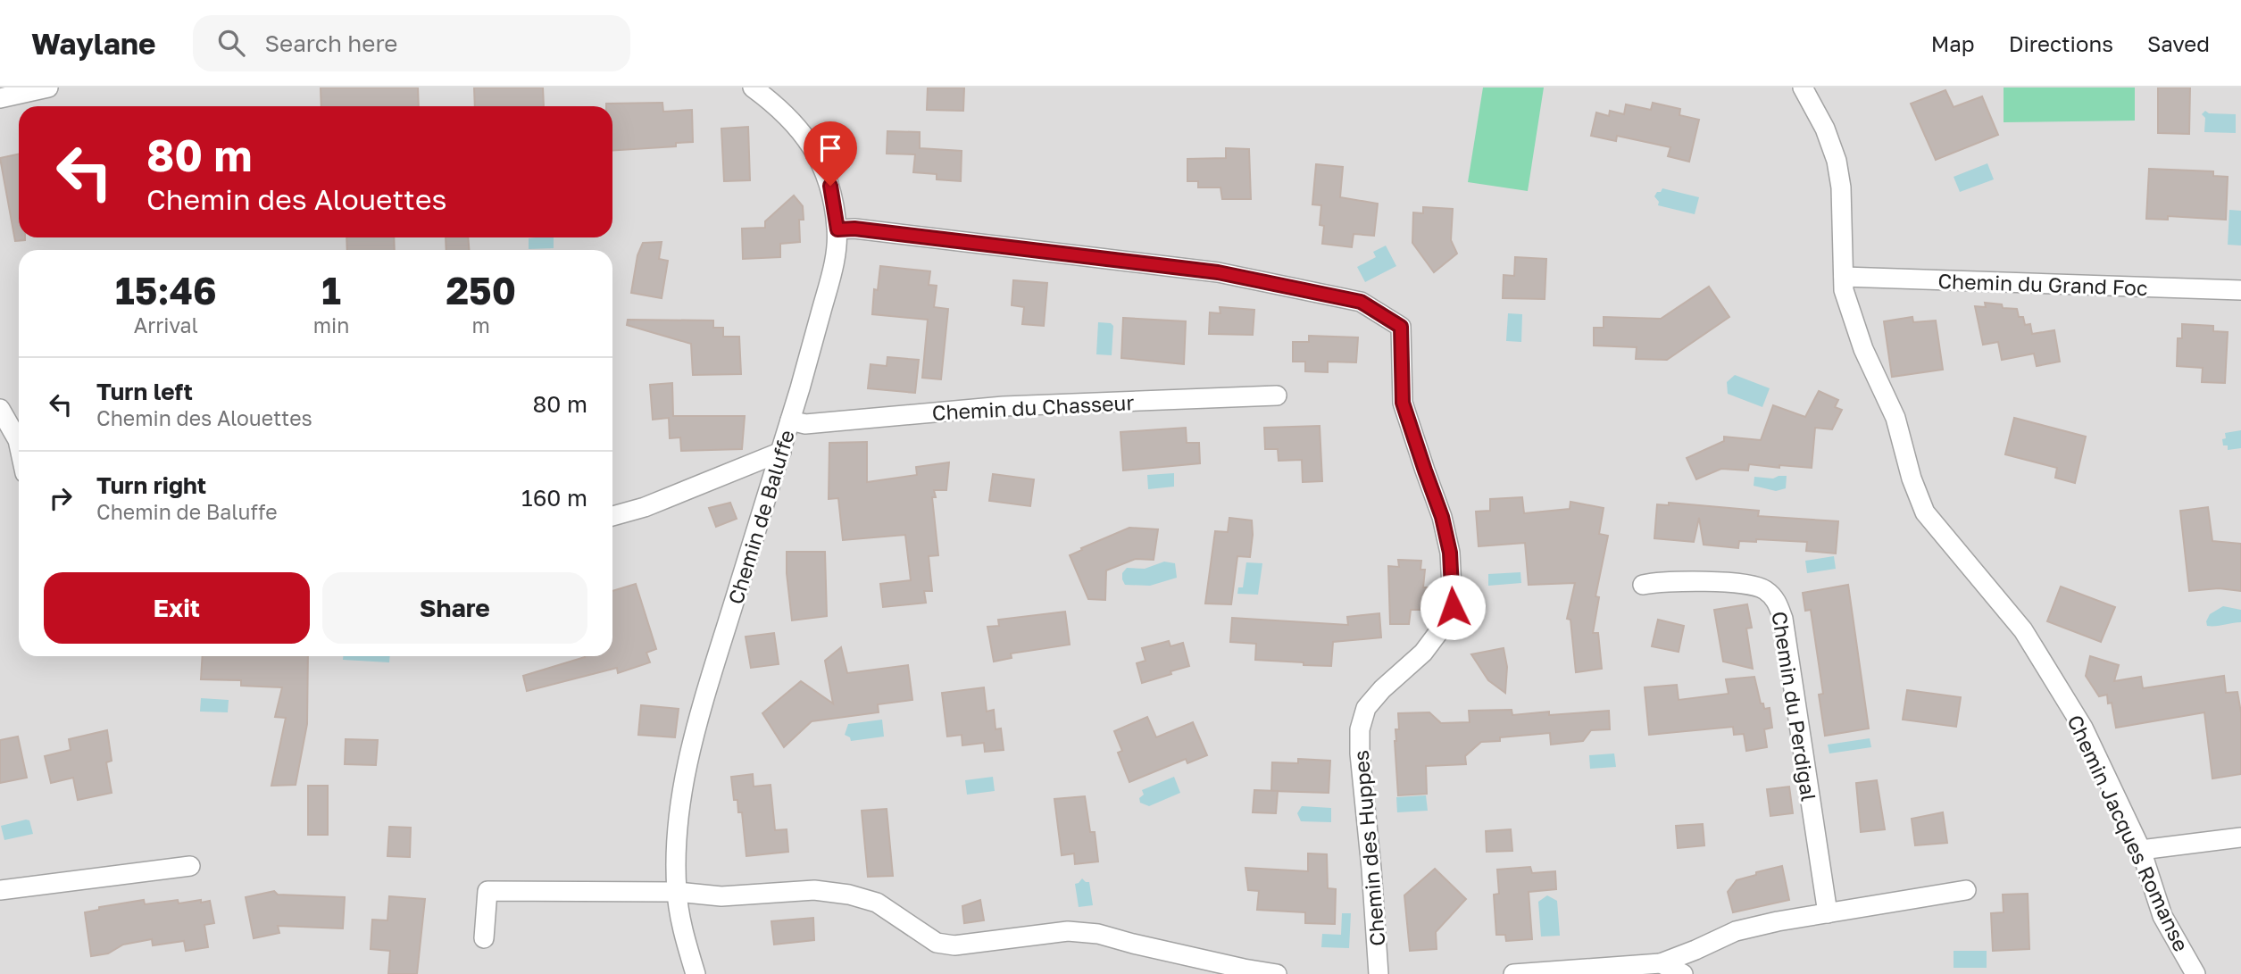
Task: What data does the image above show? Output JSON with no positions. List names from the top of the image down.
{
  "streets": {
    "street": [
      "Chemin du Grand Foc",
      "Chemin du Chasseur",
      "Chemin de Baluffe",
      "Chemin du Perdigal",
      "Chemin Jacques Romanse",
      "Chemin des Huppes"
    ]
  },
  "crossings": [
    ["Chemin du Grand Foc", "Chemin Jacques Romanse"],
    ["Chemin du Chasseur", "Chemin de Baluffe"],
    ["Chemin de Baluffe", "Chemin des Huppes"]
  ],
  "page": {
    "header": "Waylane",
    "search": "Search here",
    "nav": ["Map", "Directions", "Saved"],
    "turn": ["80 m", "Chemin des Alouettes"],
    "eta": [
      "15:46",
      "Arrival",
      "1",
      "min",
      "250",
      "m"
    ],
    "list": [
      {
        "name": "Turn left",
        "note": "Chemin des Alouettes",
        "value": "80 m"
      },
      {
        "name": "Turn right",
        "note": "Chemin de Baluffe",
        "value": "160 m"
      }
    ],
    "buttons": ["Exit", "Share"]
  }
}
